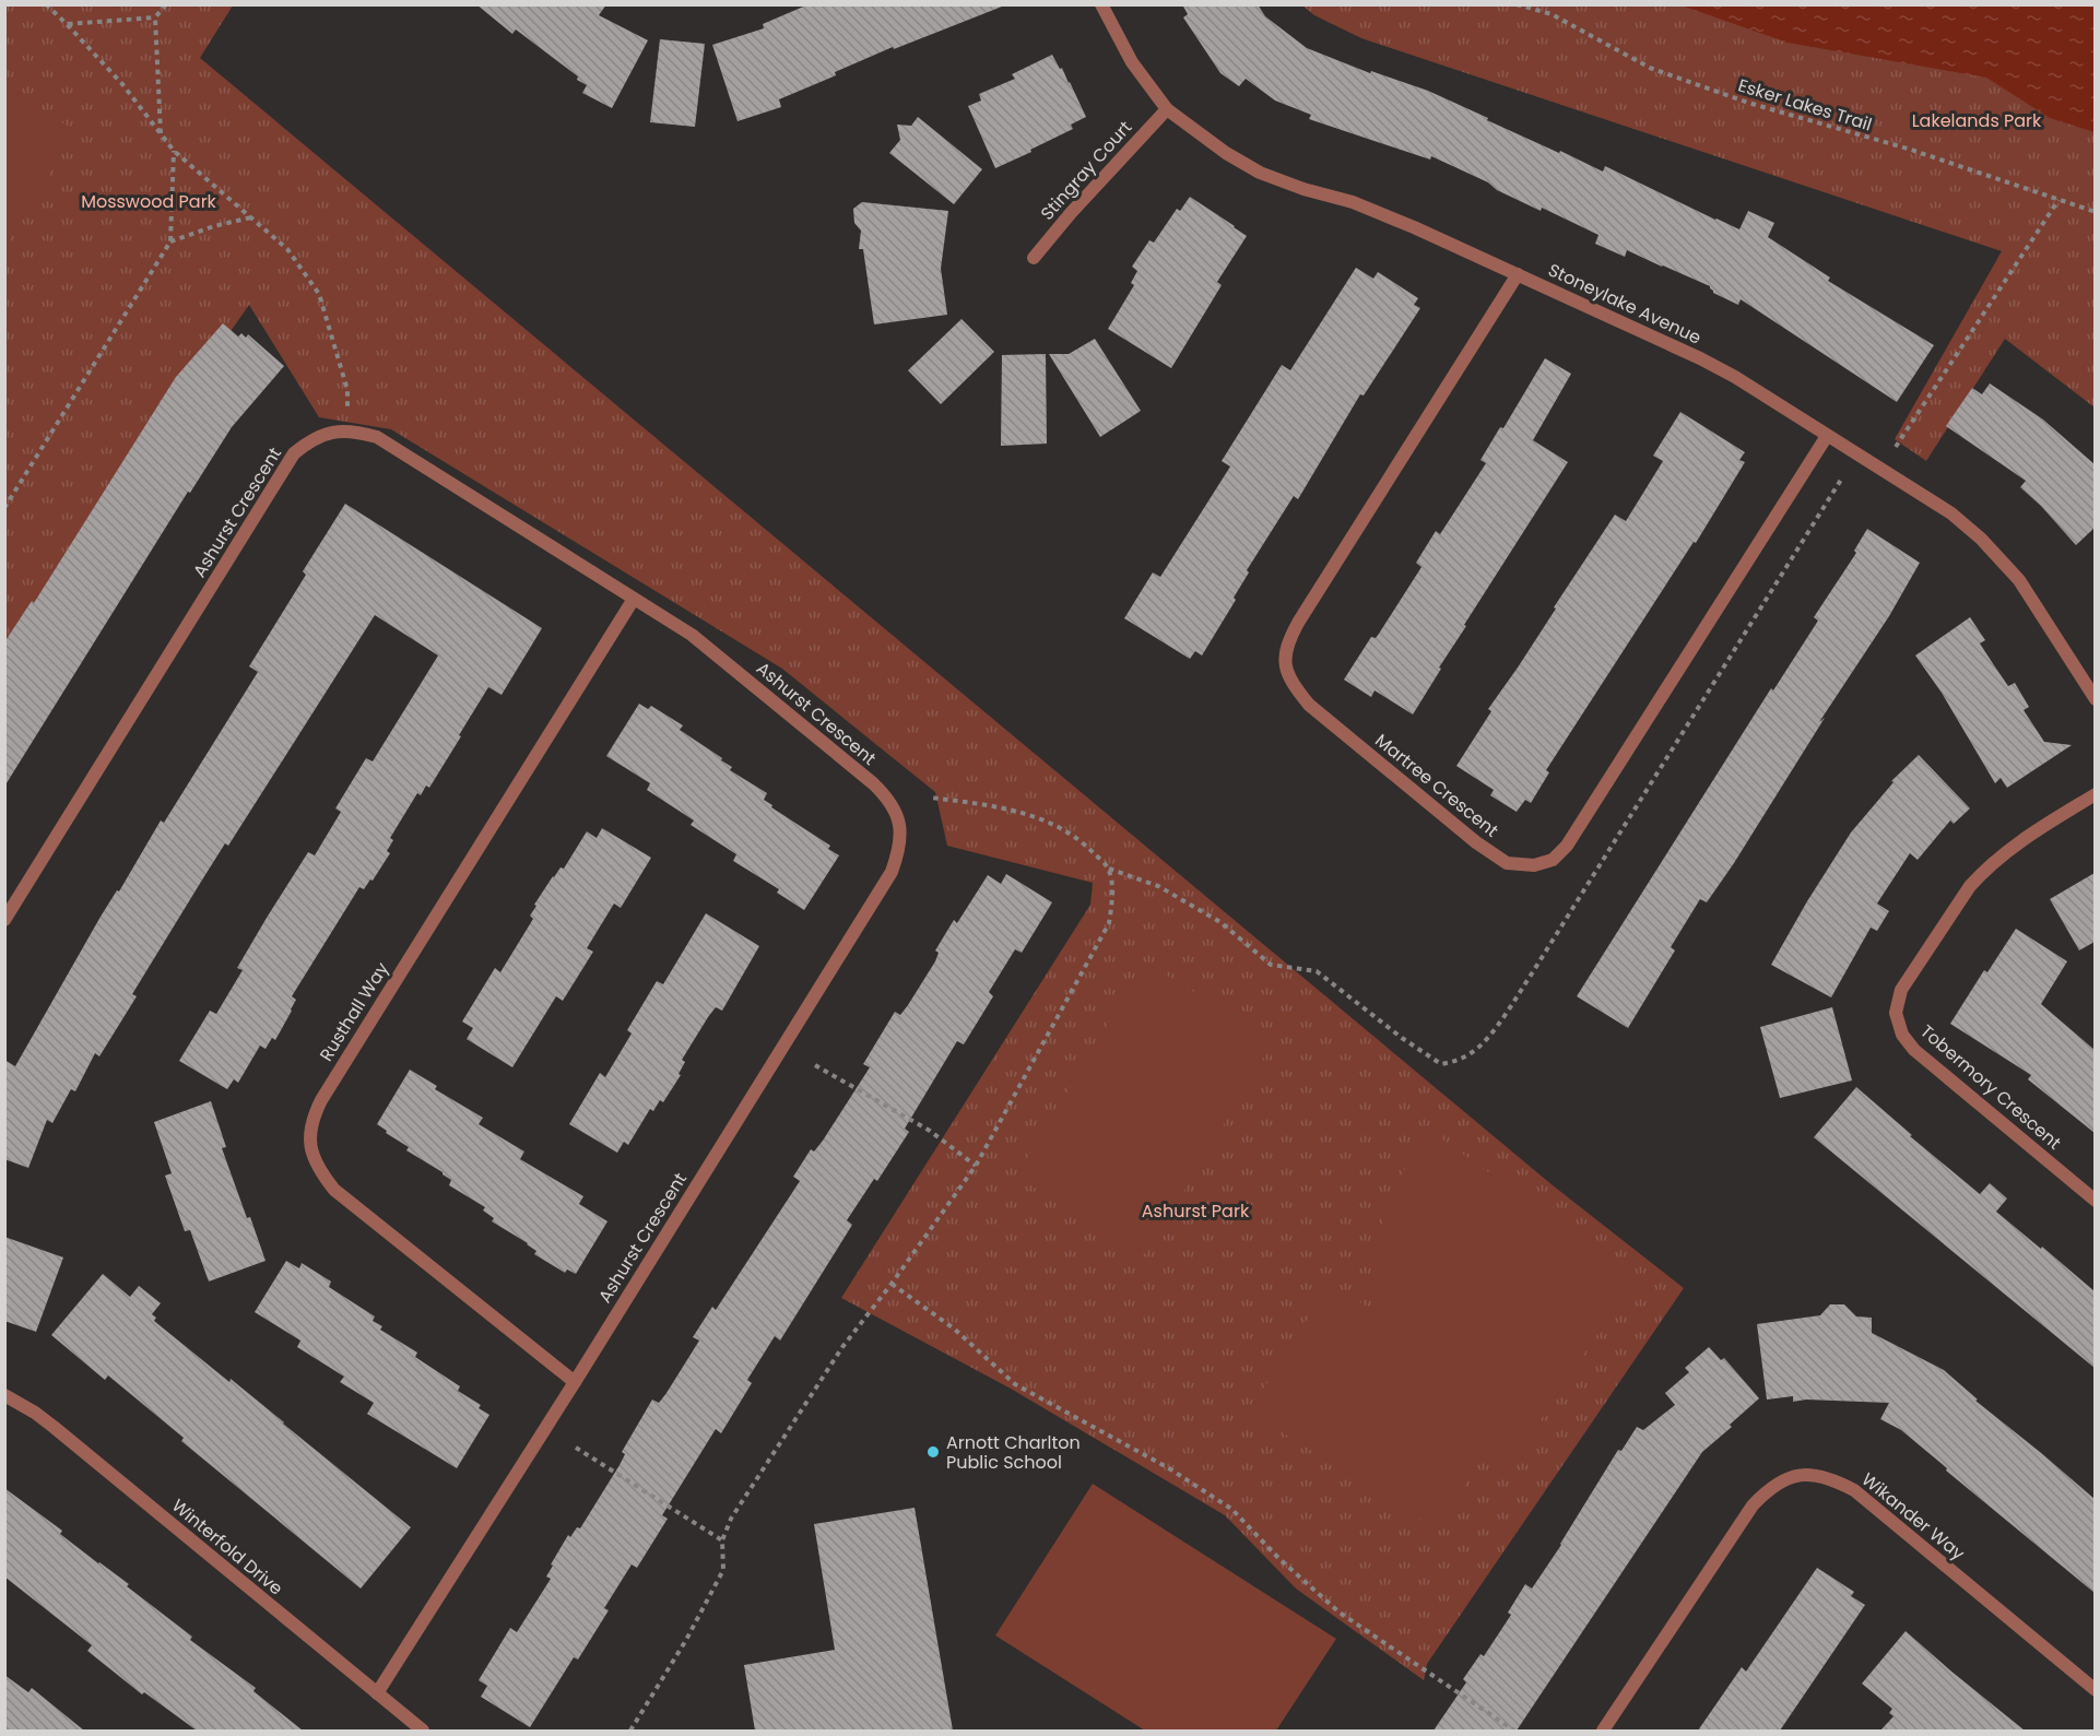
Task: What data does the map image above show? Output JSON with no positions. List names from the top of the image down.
{
  "streets": {
    "street": [
      "Stingray Court",
      "Stoneylake Avenue",
      "Ashurst Crescent",
      "Martree Crescent",
      "Rusthall Way",
      "Tobermory Crescent",
      "Wikander Way",
      "Winterfold Drive"
    ],
    "path": ["Esker Lakes Trail"]
  },
  "crossings": [
    ["Stingray Court", "Stoneylake Avenue"],
    ["Stoneylake Avenue", "Martree Crescent"],
    ["Ashurst Crescent", "Rusthall Way"],
    ["Ashurst Crescent", "Winterfold Drive"]
  ],
  "parks": ["Lakelands Park", "Mosswood Park", "Ashurst Park"],
  "places": ["Arnott Charlton Public School"]
}
